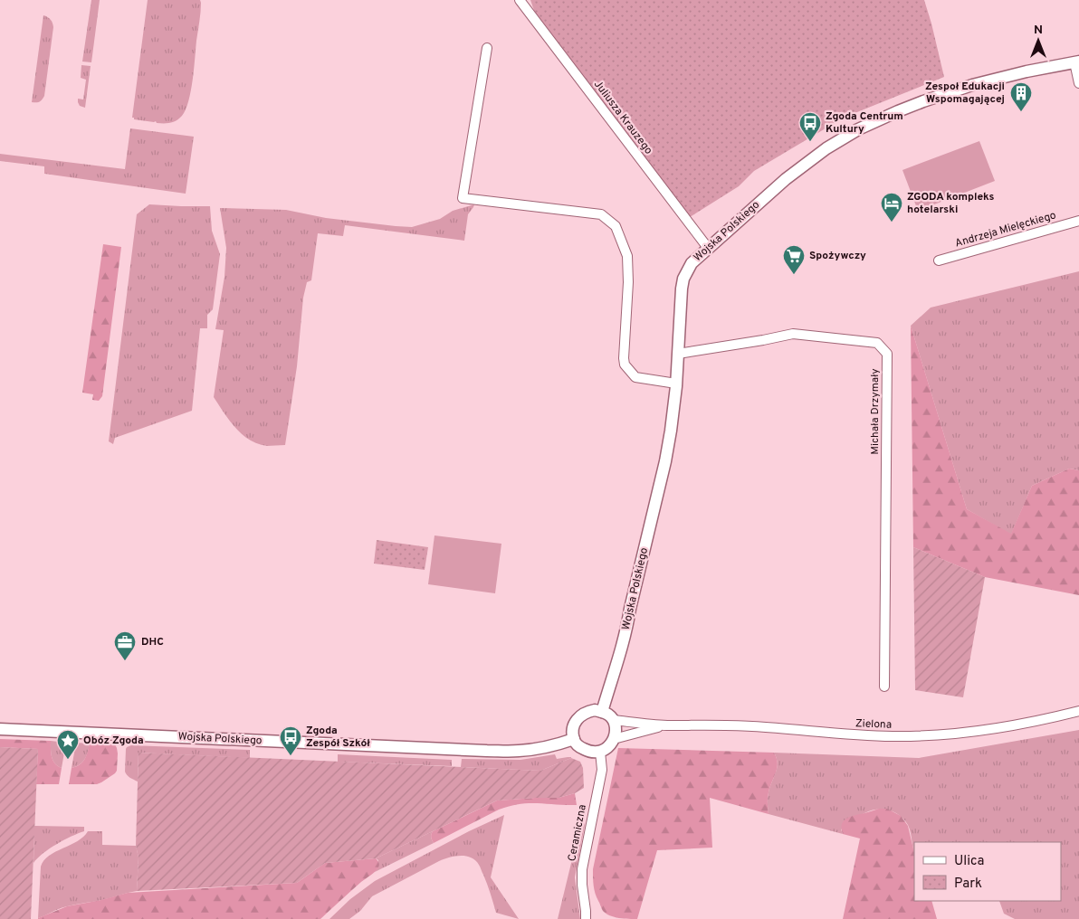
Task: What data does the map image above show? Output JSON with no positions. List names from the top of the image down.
{
  "streets": {
    "street": [
      "Juliusza Krauzego",
      "Andrzeja Mielęckiego",
      "Wojska Polskiego",
      "Michała Drzymały",
      "Zielona",
      "Ceramiczna"
    ]
  },
  "crossings": [
    ["Juliusza Krauzego", "Wojska Polskiego"],
    ["Wojska Polskiego", "Michała Drzymały"],
    ["Wojska Polskiego", "Zielona"],
    ["Wojska Polskiego", "Ceramiczna"],
    ["Zielona", "Ceramiczna"]
  ],
  "places": {
    "building": ["Zespoł Edukacji Wspomagającej"],
    "bus stop": ["Zgoda Centrum Kultury", "Zgoda Zespół Szkół"],
    "hotel": ["ZGODA kompleks hotelarski"],
    "supermarket": ["Spożywczy"],
    "office": ["DHC"],
    "place": ["Obóz Zgoda"]
  },
  "legend": ["Ulica", "Park"],
  "north": "top"
}
